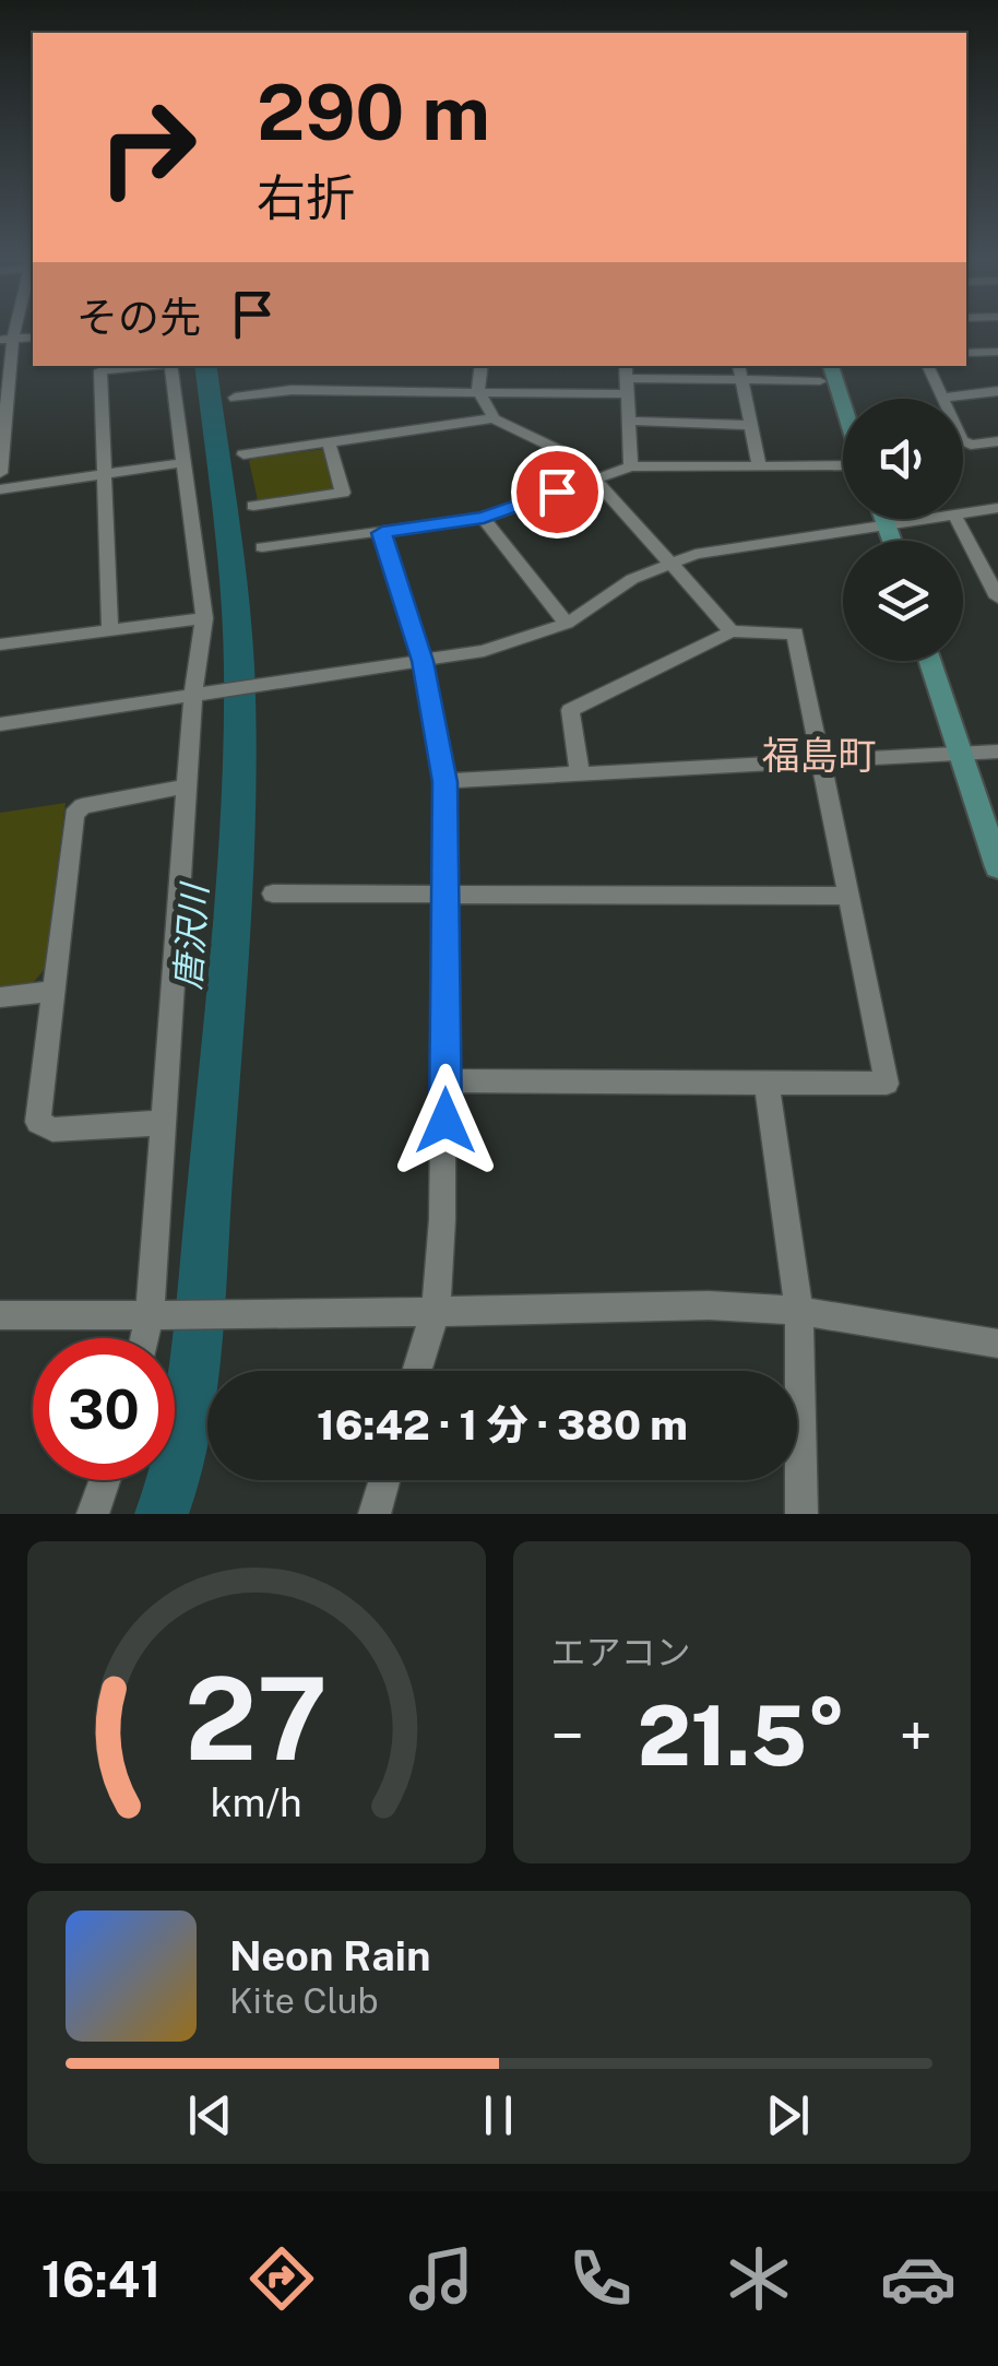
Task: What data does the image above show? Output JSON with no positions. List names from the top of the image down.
{
  "districts": ["福島町"],
  "water": ["唐沢川"],
  "page": {
    "turn": ["290 m", "右折"],
    "then": "その先",
    "limit": "30",
    "trip": "16:42 · 1 分 · 380 m",
    "tile": "エアコン",
    "heat": ["−", "21.5°", "+"],
    "song": ["Neon Rain", "Kite Club"],
    "tabs": "16:41",
    "gauge": ["27", "km/h"]
  }
}
